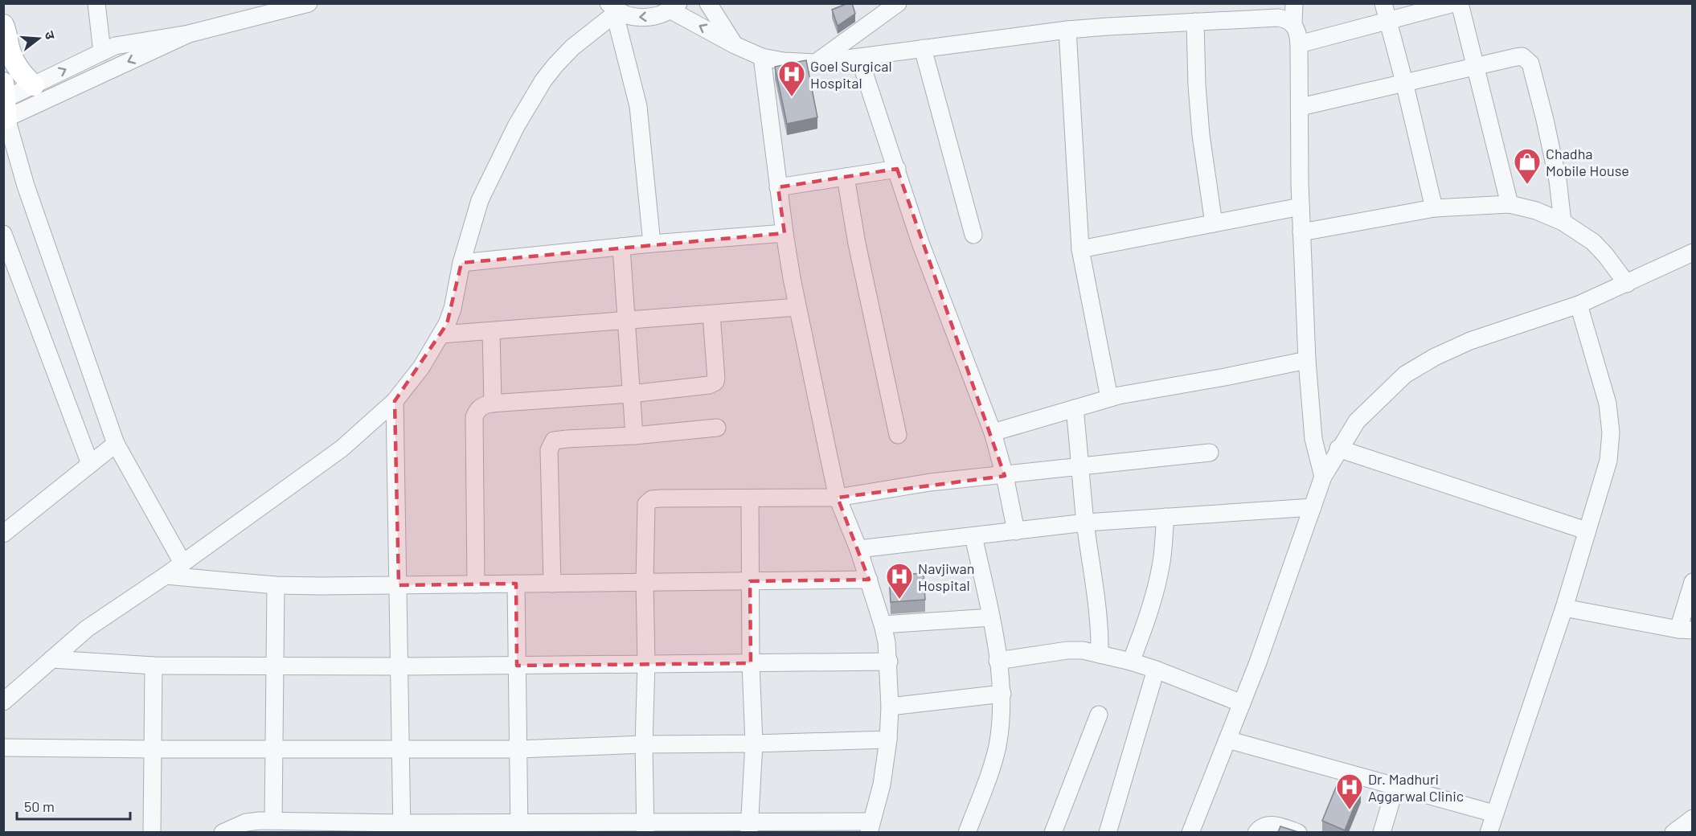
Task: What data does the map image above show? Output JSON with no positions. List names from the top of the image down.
{
  "places": {
    "hospital": ["Goel Surgical Hospital", "Navjiwan Hospital", "Dr. Madhuri Aggarwal Clinic"],
    "shop": ["Chadha Mobile House"]
  },
  "scale_bar": "50 m",
  "north": "right"
}
